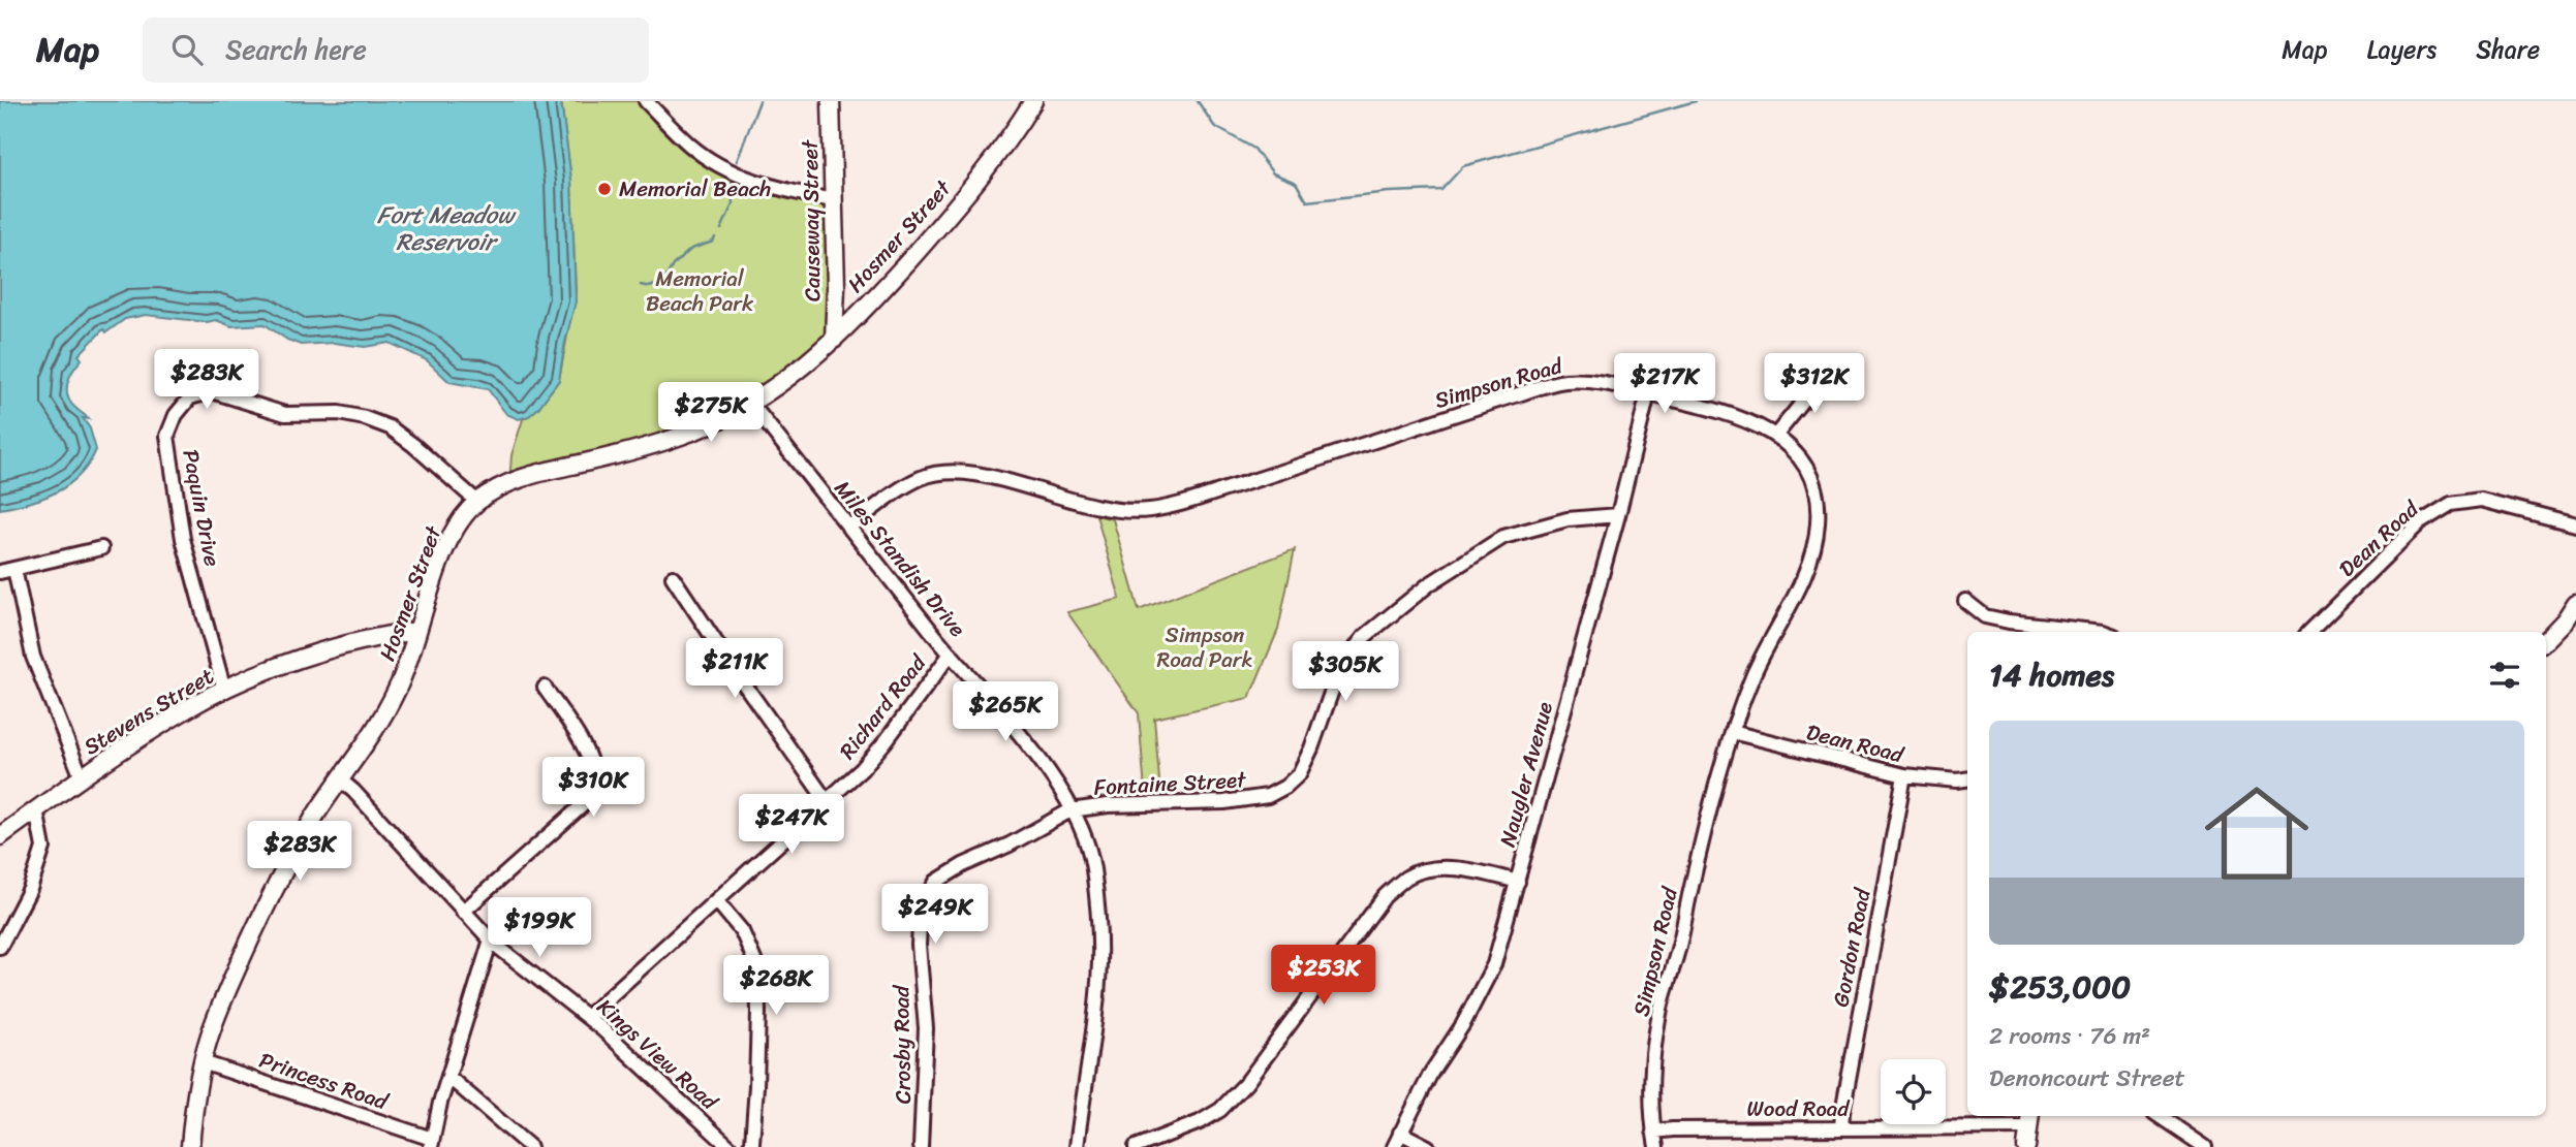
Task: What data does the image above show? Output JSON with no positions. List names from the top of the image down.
{
  "streets": {
    "street": [
      "Causeway Street",
      "Hosmer Street",
      "Simpson Road",
      "Paquin Drive",
      "Dean Road",
      "Miles Standish Drive",
      "Richard Road",
      "Stevens Street",
      "Naugler Avenue",
      "Fontaine Street",
      "Gordon Road",
      "Crosby Road",
      "Kings View Road",
      "Princess Road",
      "Wood Road"
    ]
  },
  "crossings": [
    ["Causeway Street", "Hosmer Street"],
    ["Hosmer Street", "Paquin Drive"],
    ["Hosmer Street", "Miles Standish Drive"],
    ["Hosmer Street", "Stevens Street"],
    ["Hosmer Street", "Kings View Road"],
    ["Hosmer Street", "Princess Road"],
    ["Simpson Road", "Dean Road"],
    ["Simpson Road", "Miles Standish Drive"],
    ["Simpson Road", "Naugler Avenue"],
    ["Simpson Road", "Wood Road"],
    ["Paquin Drive", "Stevens Street"],
    ["Dean Road", "Gordon Road"],
    ["Miles Standish Drive", "Richard Road"],
    ["Miles Standish Drive", "Fontaine Street"],
    ["Miles Standish Drive", "Crosby Road"],
    ["Richard Road", "Kings View Road"],
    ["Naugler Avenue", "Fontaine Street"],
    ["Fontaine Street", "Crosby Road"],
    ["Gordon Road", "Wood Road"]
  ],
  "water": ["Fort Meadow Reservoir"],
  "parks": ["Memorial Beach Park", "Simpson Road Park"],
  "places": ["Memorial Beach"],
  "page": {
    "header": "Map",
    "search": "Search here",
    "nav": ["Map", "Layers", "Share"],
    "price": [
      "$283K",
      "$217K",
      "$312K",
      "$275K",
      "$211K",
      "$305K",
      "$265K",
      "$310K",
      "$247K",
      "$283K",
      "$249K",
      "$199K",
      "$253K",
      "$268K"
    ],
    "heading": "14 homes",
    "list": [
      {
        "name": "$253,000",
        "note": "2 rooms · 76 m² · Denoncourt Street"
      }
    ]
  }
}
